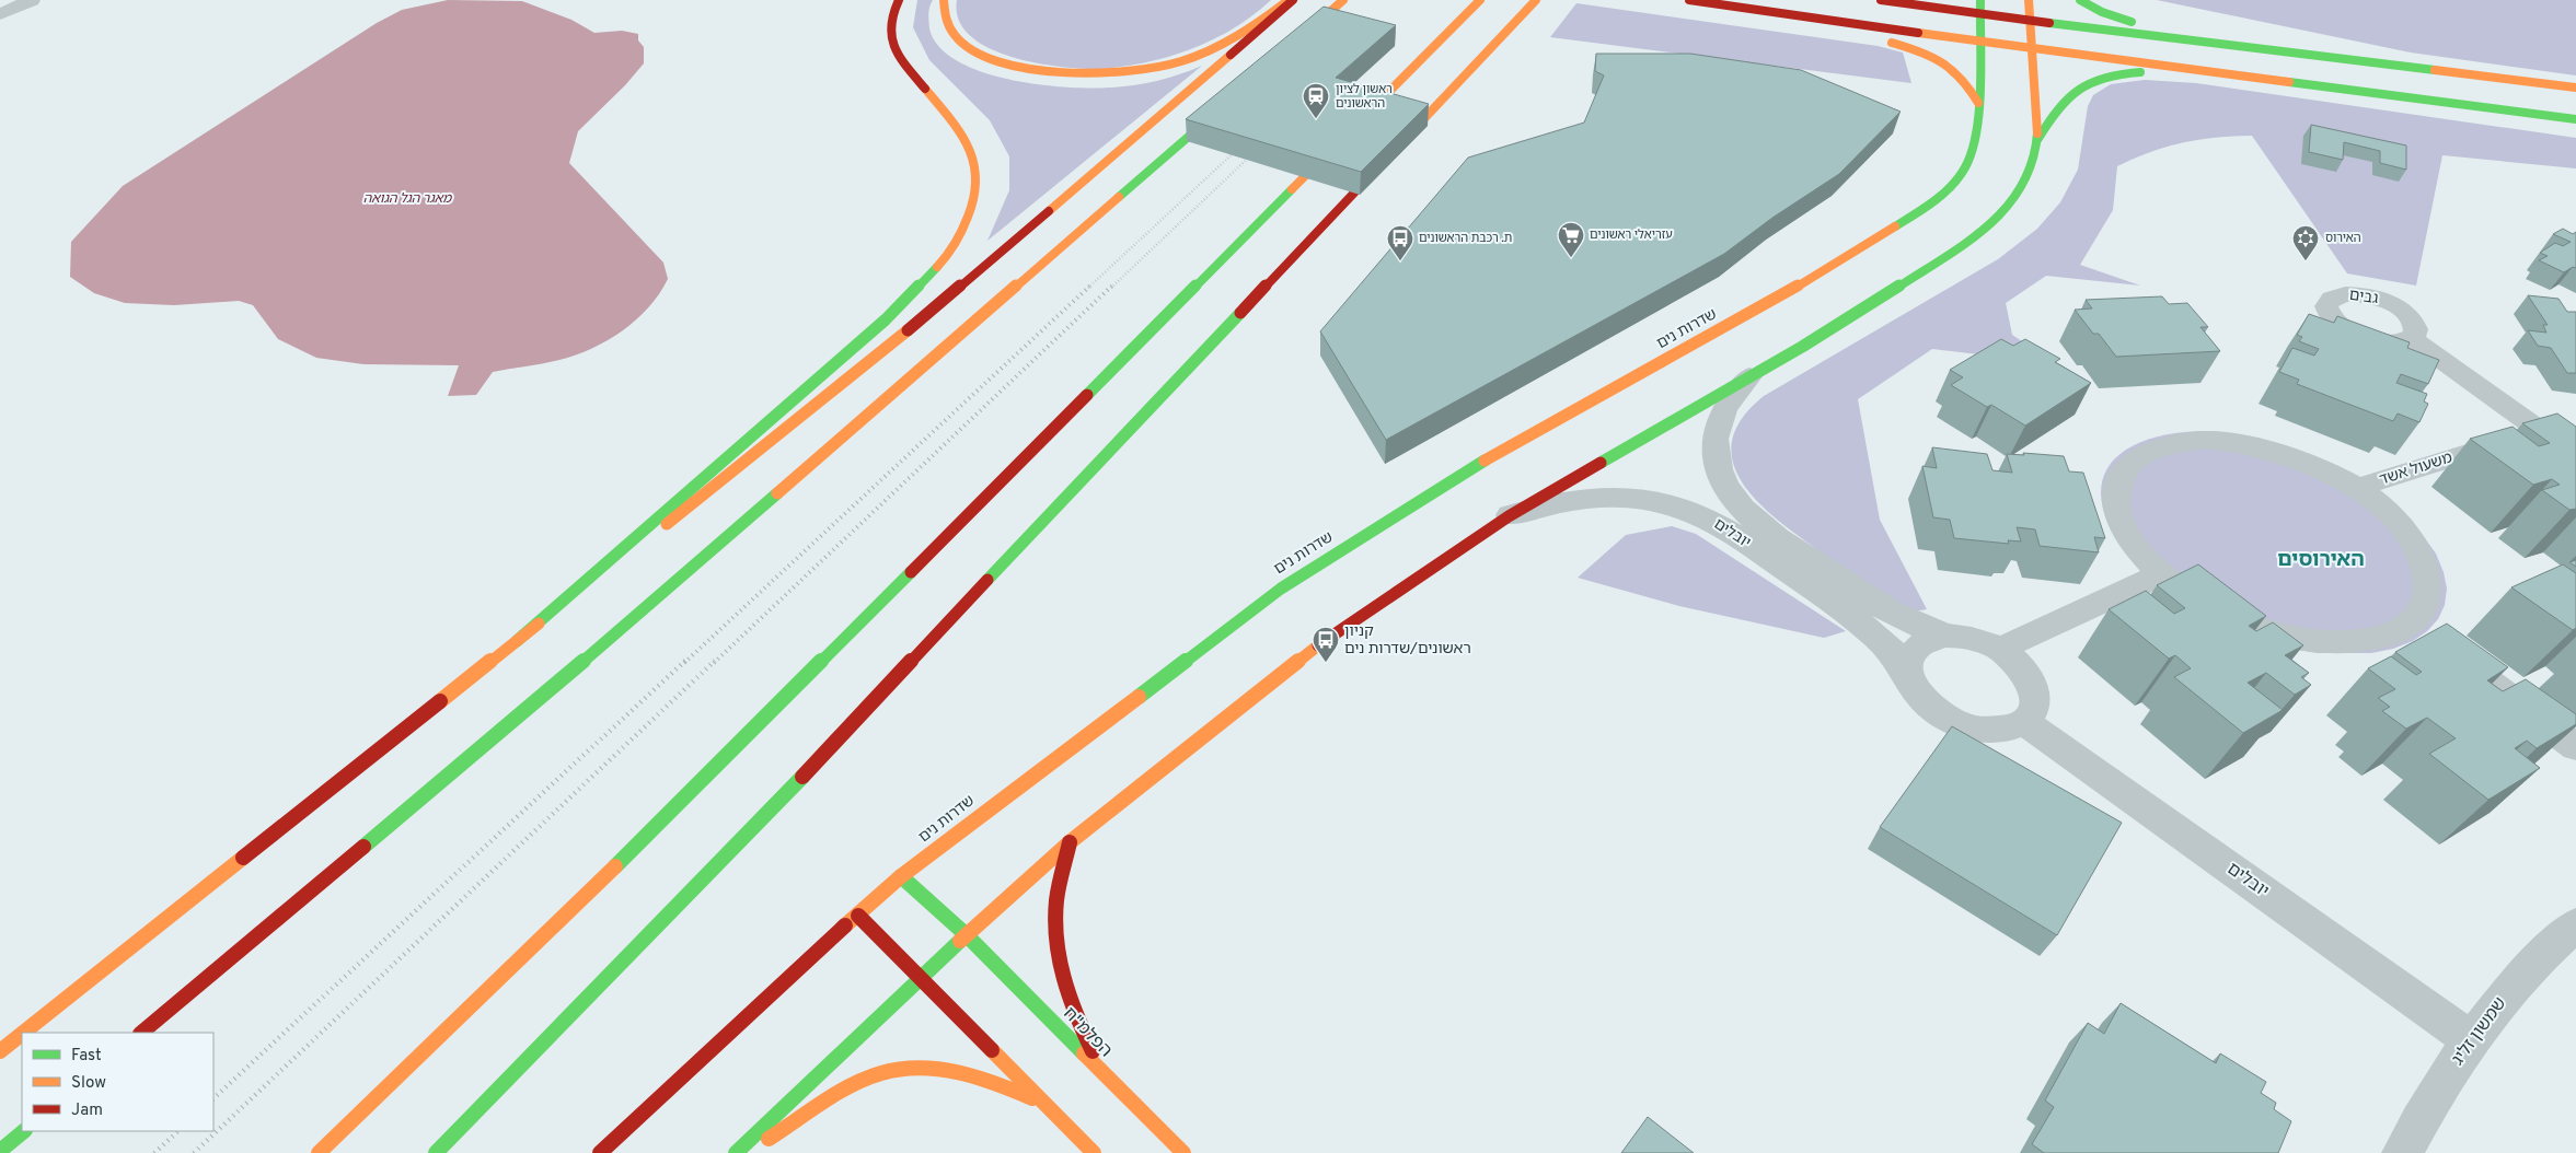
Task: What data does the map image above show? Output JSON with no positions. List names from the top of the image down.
{
  "streets": {
    "main road": ["שדרות נים", "הפלמ\"ח"],
    "street": ["משעול אשד", "יובלים", "שמשון זליג"]
  },
  "crossings": [
    ["שדרות נים", "הפלמ\"ח"],
    ["יובלים", "שמשון זליג"]
  ],
  "districts": ["האירוסים"],
  "water": ["מאגר הגל הגואה"],
  "places": {
    "station": ["ראשון לציון הראשונים"],
    "supermarket": ["עזריאלי ראשונים"],
    "bus stop": ["ת. רכבת הראשונים", "קניון ראשונים/שדרות נים"],
    "synagogue": ["האירוס"]
  },
  "legend": ["Fast", "Slow", "Jam"]
}
